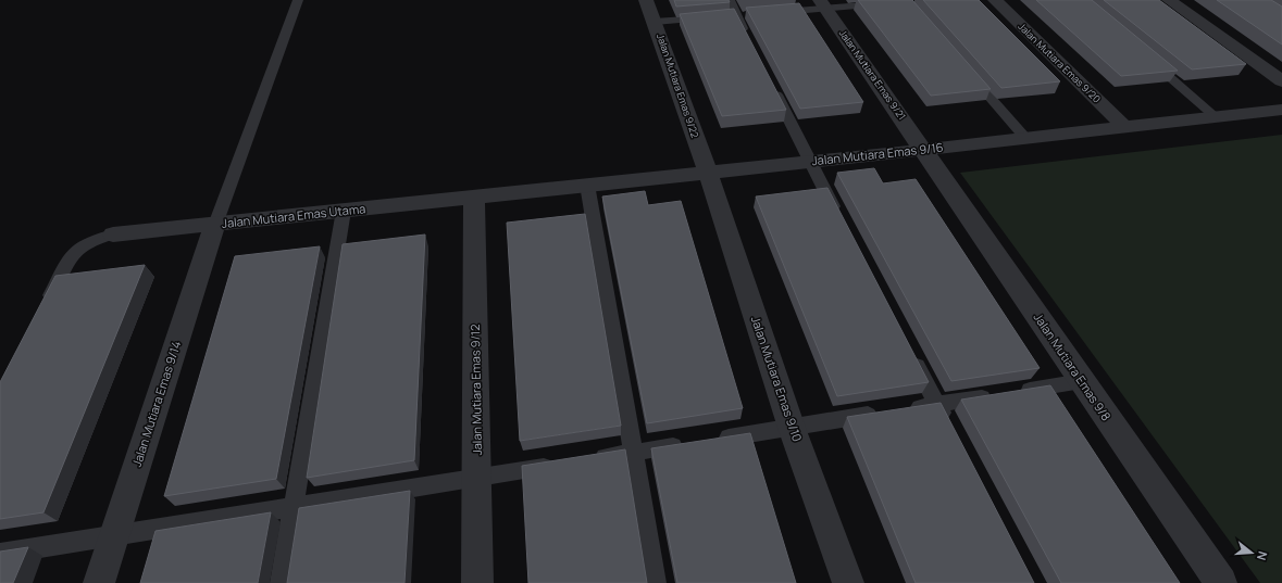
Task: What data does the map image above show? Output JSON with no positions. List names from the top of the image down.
{
  "streets": {
    "street": [
      "Jalan Mutiara Emas 9/20",
      "Jalan Mutiara Emas 9/21",
      "Jalan Mutiara Emas 9/22",
      "Jalan Mutiara Emas 9/16",
      "Jalan Mutiara Emas Utama",
      "Jalan Mutiara Emas 9/8",
      "Jalan Mutiara Emas 9/10",
      "Jalan Mutiara Emas 9/12",
      "Jalan Mutiara Emas 9/14"
    ]
  },
  "crossings": [
    ["Jalan Mutiara Emas 9/20", "Jalan Mutiara Emas 9/16"],
    ["Jalan Mutiara Emas 9/21", "Jalan Mutiara Emas 9/16"],
    ["Jalan Mutiara Emas 9/21", "Jalan Mutiara Emas 9/8"],
    ["Jalan Mutiara Emas 9/22", "Jalan Mutiara Emas 9/16"],
    ["Jalan Mutiara Emas 9/22", "Jalan Mutiara Emas 9/10"],
    ["Jalan Mutiara Emas 9/16", "Jalan Mutiara Emas Utama"],
    ["Jalan Mutiara Emas 9/16", "Jalan Mutiara Emas 9/8"],
    ["Jalan Mutiara Emas 9/16", "Jalan Mutiara Emas 9/10"],
    ["Jalan Mutiara Emas 9/16", "Jalan Mutiara Emas 9/12"],
    ["Jalan Mutiara Emas Utama", "Jalan Mutiara Emas 9/12"],
    ["Jalan Mutiara Emas Utama", "Jalan Mutiara Emas 9/14"]
  ],
  "north": "right"
}
